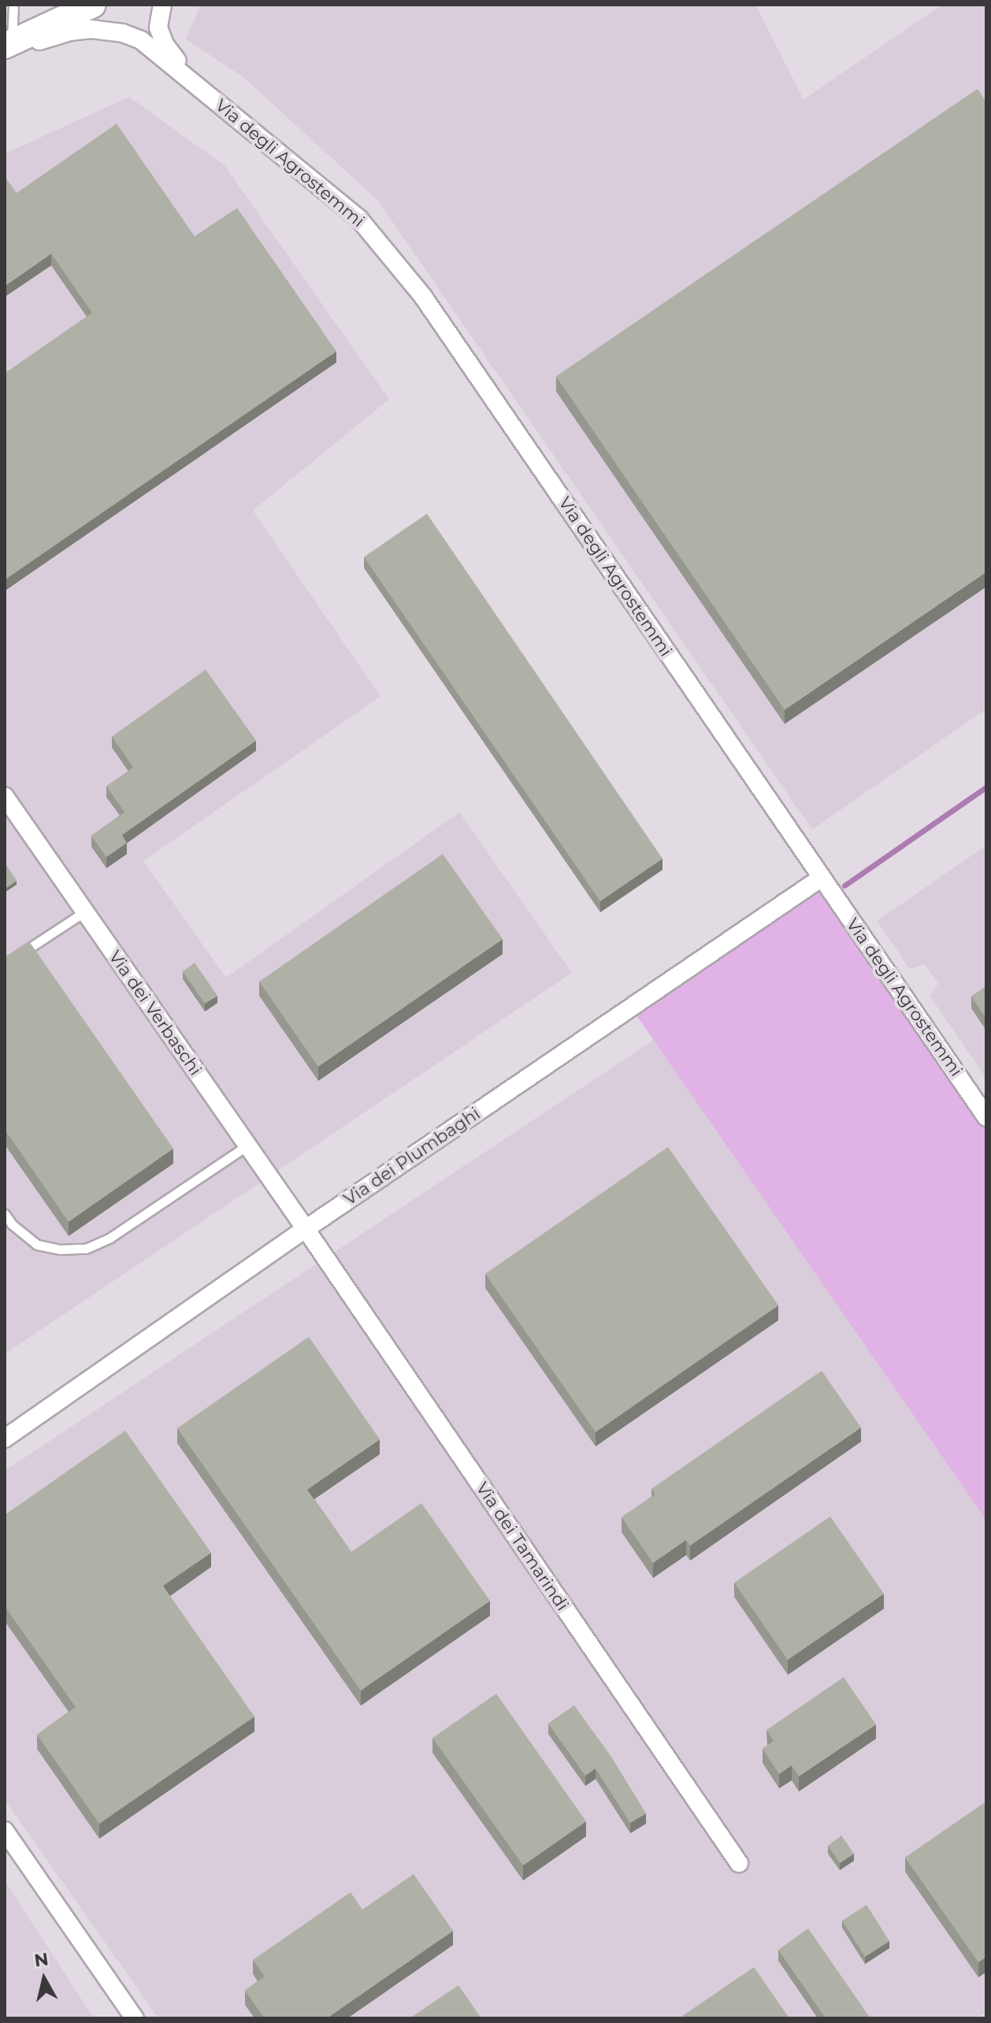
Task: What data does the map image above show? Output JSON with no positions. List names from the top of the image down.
{
  "streets": {
    "street": [
      "Via degli Agrostemmi",
      "Via dei Verbaschi",
      "Via dei Plumbaghi",
      "Via dei Tamarindi"
    ]
  },
  "crossings": [
    ["Via degli Agrostemmi", "Via dei Plumbaghi"],
    ["Via dei Verbaschi", "Via dei Plumbaghi"],
    ["Via dei Verbaschi", "Via dei Tamarindi"],
    ["Via dei Plumbaghi", "Via dei Tamarindi"]
  ],
  "north": "top"
}
